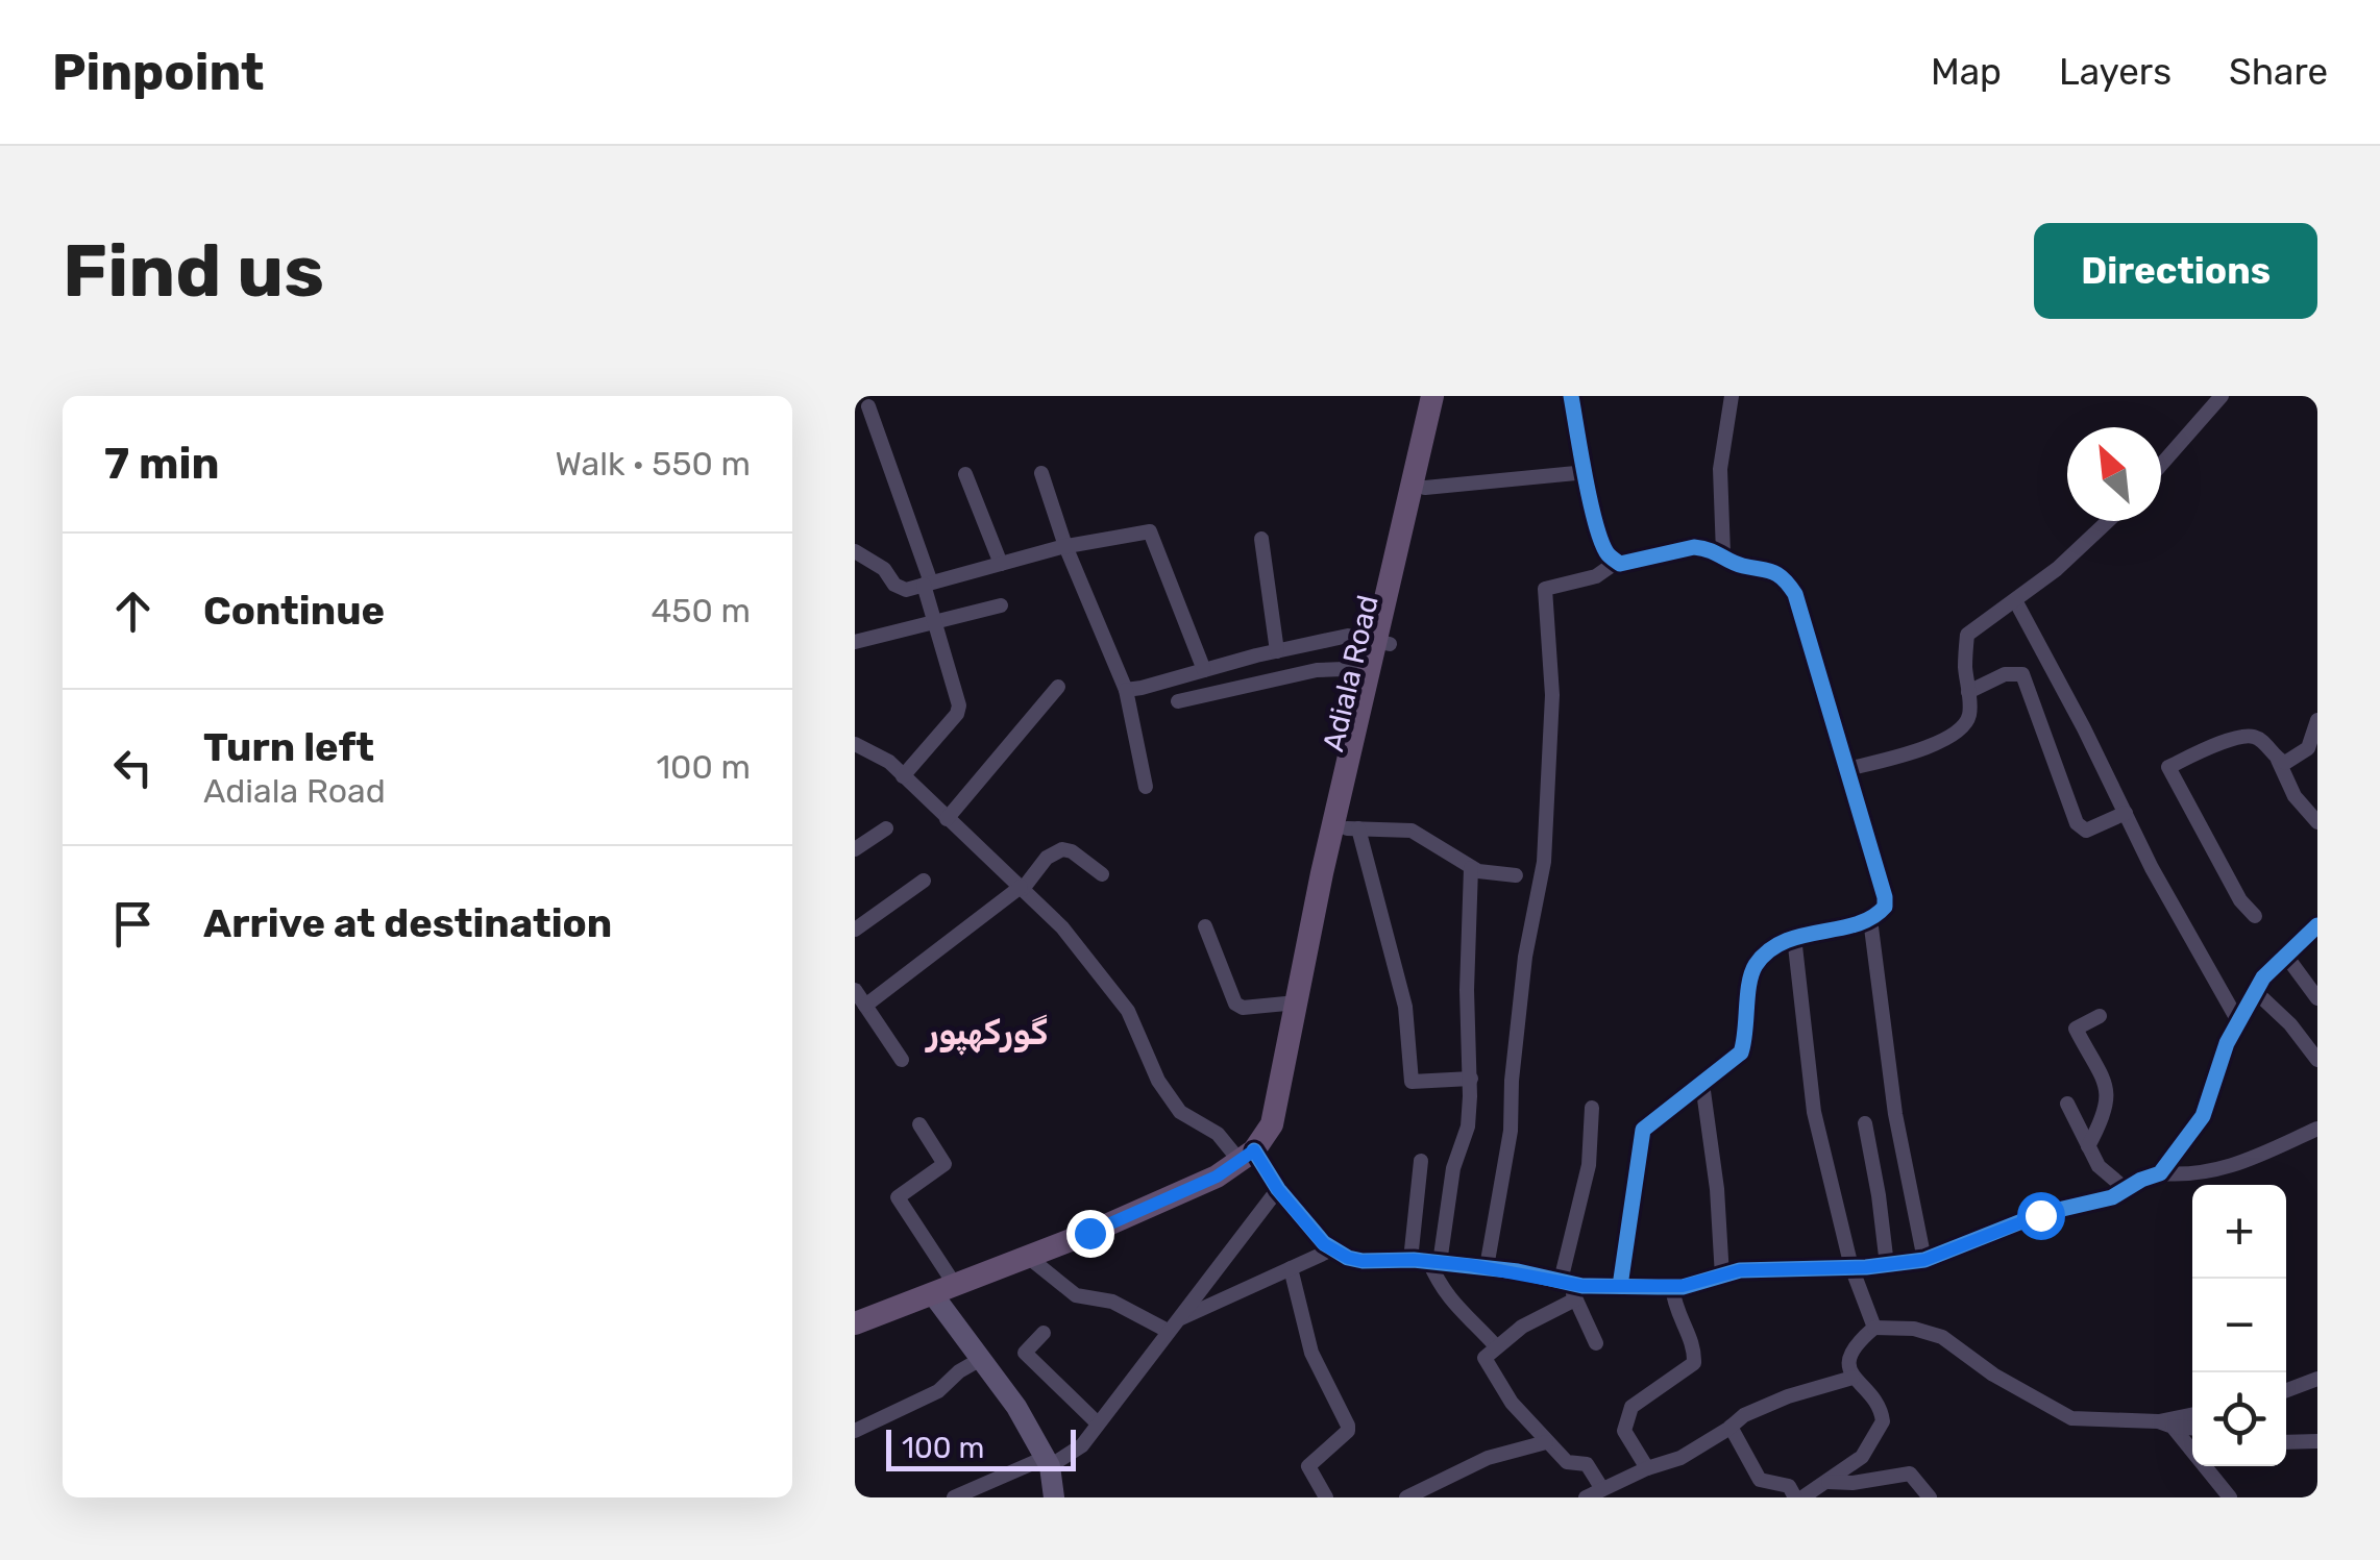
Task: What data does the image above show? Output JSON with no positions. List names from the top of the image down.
{
  "streets": {
    "main road": ["Adiala Road"]
  },
  "districts": ["گورکھپور"],
  "scale_bar": "100 m",
  "north": "top left",
  "page": {
    "header": "Pinpoint",
    "nav": ["Map", "Layers", "Share"],
    "buttons": "Directions",
    "title": "Find us",
    "heading": ["7 min", "Walk · 550 m"],
    "list": [
      ["Continue", "450 m"],
      ["Turn left", "Adiala Road", "100 m"],
      "Arrive at destination"
    ],
    "map_buttons": ["+", "−"],
    "scale": "100 m"
  }
}
